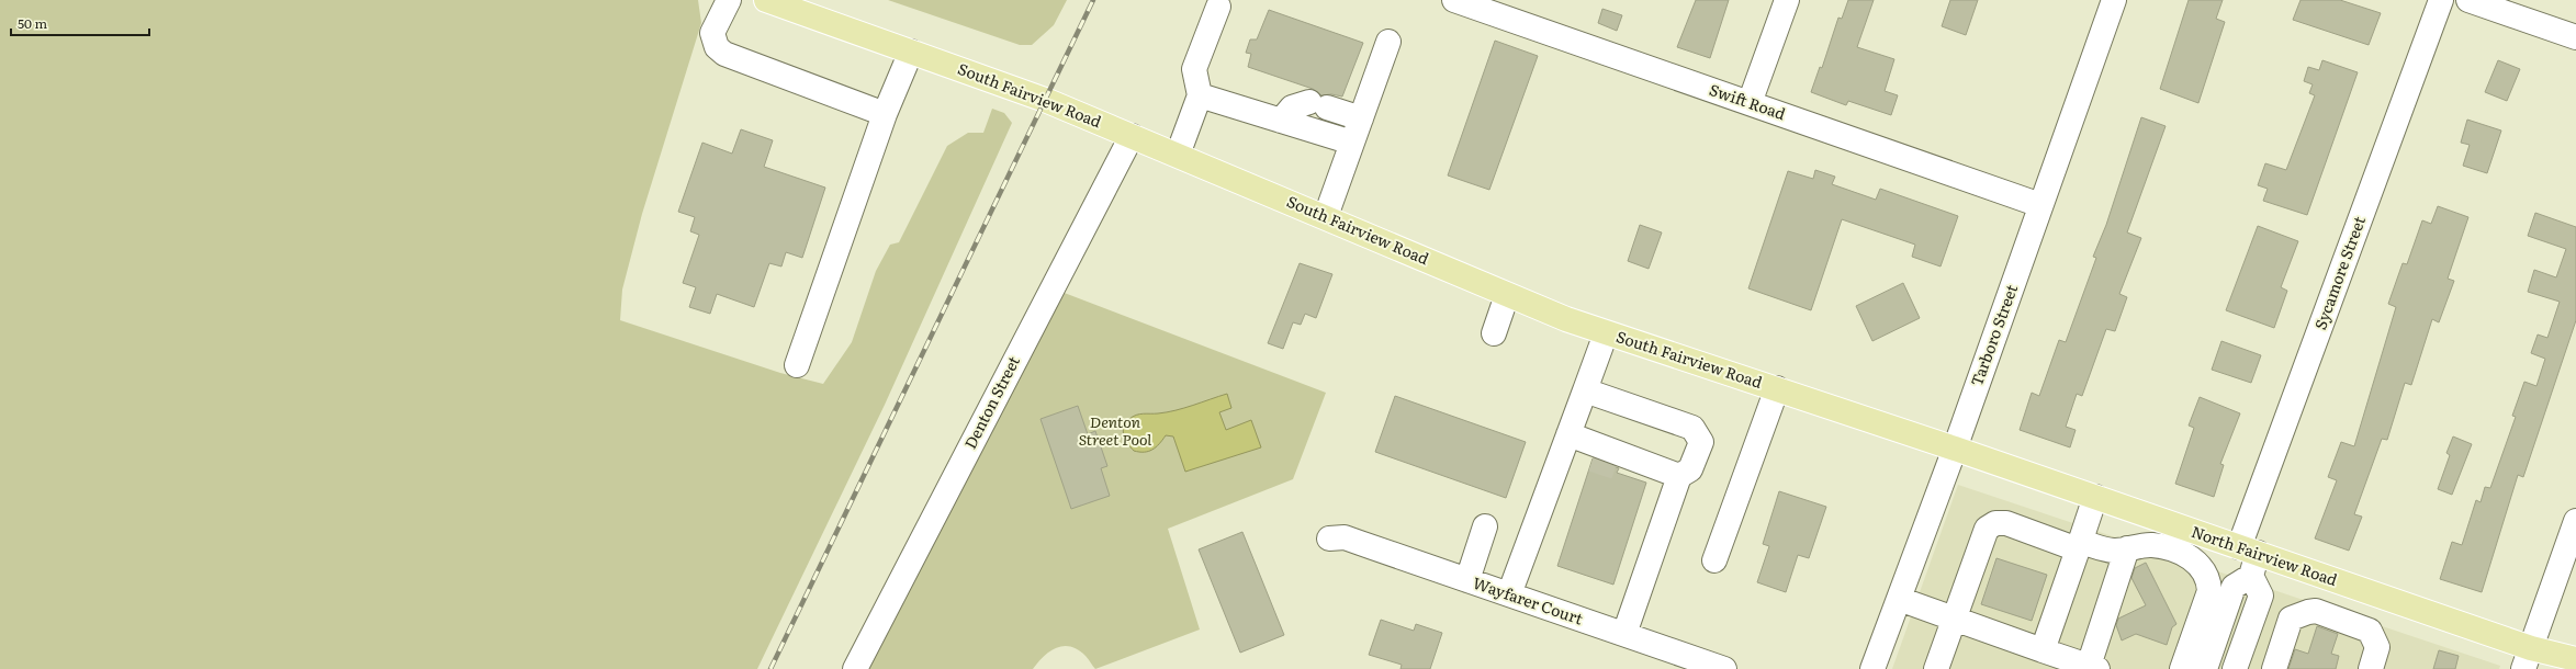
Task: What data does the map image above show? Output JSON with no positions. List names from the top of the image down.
{
  "streets": {
    "main road": ["South Fairview Road", "North Fairview Road"],
    "street": [
      "Swift Road",
      "Sycamore Street",
      "Tarboro Street",
      "Denton Street",
      "Wayfarer Court"
    ]
  },
  "crossings": [
    ["South Fairview Road", "Tarboro Street"],
    ["South Fairview Road", "Denton Street"],
    ["South Fairview Road", "North Fairview Road"],
    ["Swift Road", "Tarboro Street"],
    ["Sycamore Street", "North Fairview Road"],
    ["Tarboro Street", "North Fairview Road"]
  ],
  "parks": ["Denton Street Pool"],
  "scale_bar": "50 m"
}
